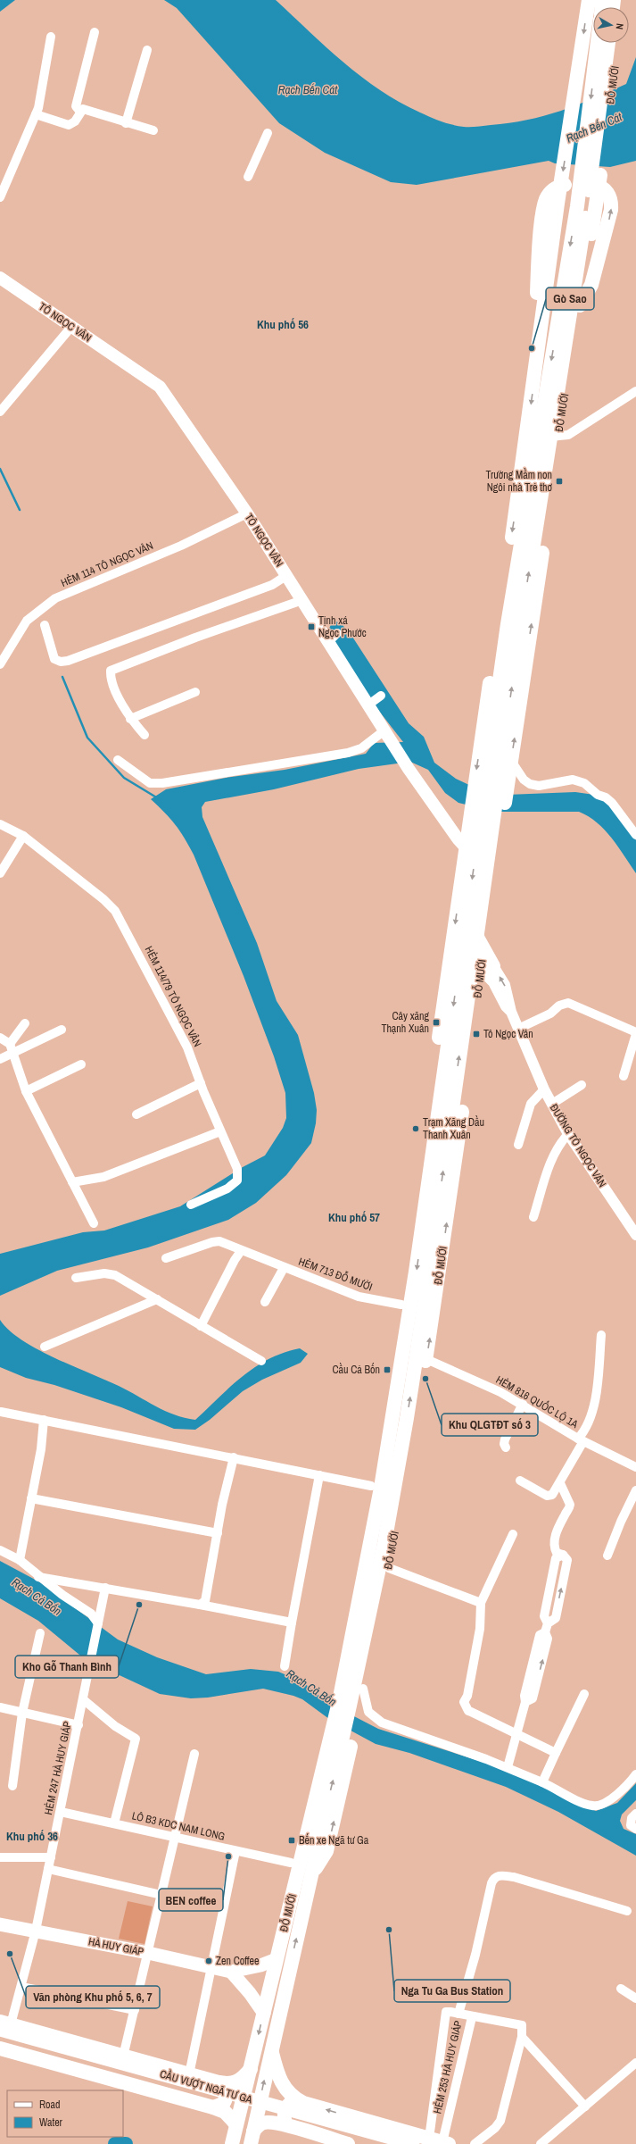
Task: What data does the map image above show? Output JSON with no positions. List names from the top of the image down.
{
  "streets": {
    "highway": ["ĐỖ MƯỜI"],
    "main road": ["TÔ NGỌC VÂN", "HÀ HUY GIÁP", "CẦU VƯỢT NGÃ TƯ GA"],
    "street": [
      "HẺM 114 TÔ NGỌC VÂN",
      "HẺM 114/79 TÔ NGỌC VÂN",
      "ĐƯỜNG TÔ NGỌC VÂN",
      "HẺM 713 ĐỖ MƯỜI",
      "HẺM 816 QUỐC LỘ 1A",
      "HẺM 247 HÀ HUY GIÁP",
      "LÔ B3 KDC NAM LONG",
      "HẺM 253 HÀ HUY GIÁP"
    ]
  },
  "crossings": [
    ["ĐỖ MƯỜI", "TÔ NGỌC VÂN"],
    ["ĐỖ MƯỜI", "ĐƯỜNG TÔ NGỌC VÂN"],
    ["ĐỖ MƯỜI", "HẺM 713 ĐỖ MƯỜI"],
    ["ĐỖ MƯỜI", "HẺM 816 QUỐC LỘ 1A"],
    ["ĐỖ MƯỜI", "LÔ B3 KDC NAM LONG"],
    ["ĐỖ MƯỜI", "HÀ HUY GIÁP"],
    ["TÔ NGỌC VÂN", "HẺM 114 TÔ NGỌC VÂN"],
    ["HẺM 247 HÀ HUY GIÁP", "LÔ B3 KDC NAM LONG"],
    ["HẺM 247 HÀ HUY GIÁP", "HÀ HUY GIÁP"],
    ["HẺM 247 HÀ HUY GIÁP", "CẦU VƯỢT NGÃ TƯ GA"]
  ],
  "districts": ["Khu phố 56", "Khu phố 57", "Khu phố 36"],
  "water": ["Rạch Bến Cát", "Rạch Cả Bốn"],
  "places": {
    "other": [
      "Gò Sao",
      "Trạm Xăng Dầu Thanh Xuân",
      "Khu QLGTĐT số 3",
      "Kho Gỗ Thanh Bình",
      "BEN coffee",
      "Nga Tu Ga Bus Station",
      "Văn phòng Khu phố 5, 6, 7",
      "Zen Coffee"
    ],
    "transit": [
      "Trường Mầm non Ngôi nhà Trẻ thơ",
      "Tịnh xá Ngọc Phước",
      "Cây xăng Thạnh Xuân",
      "Tô Ngọc Vân",
      "Cầu Cả Bốn",
      "Bến xe Ngã tư Ga"
    ]
  },
  "legend": ["Road", "Water"],
  "north": "right"
}
